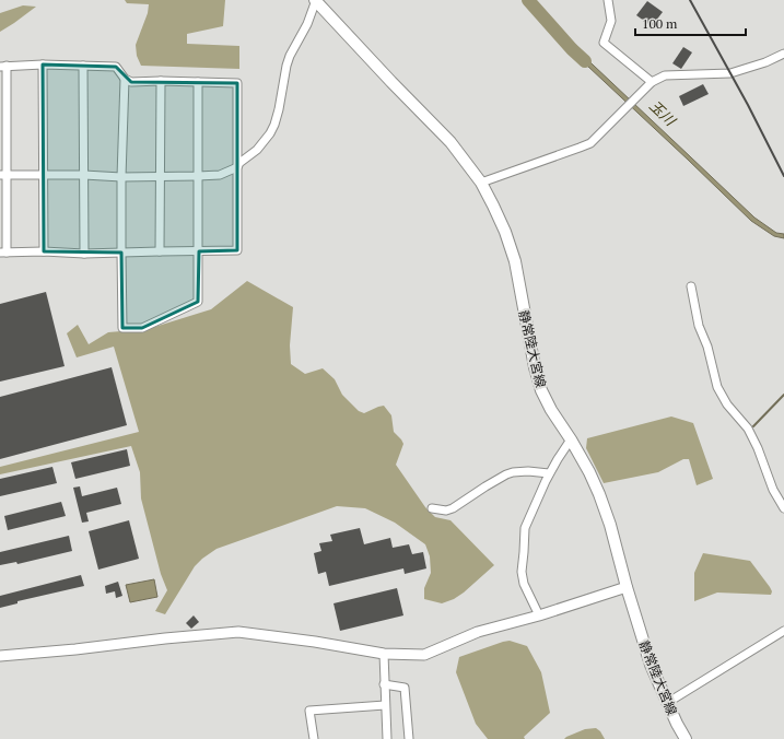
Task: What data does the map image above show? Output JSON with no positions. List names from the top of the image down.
{
  "streets": {
    "main road": ["静常陸大宮線"]
  },
  "water": ["玉川"],
  "scale_bar": "100 m"
}
